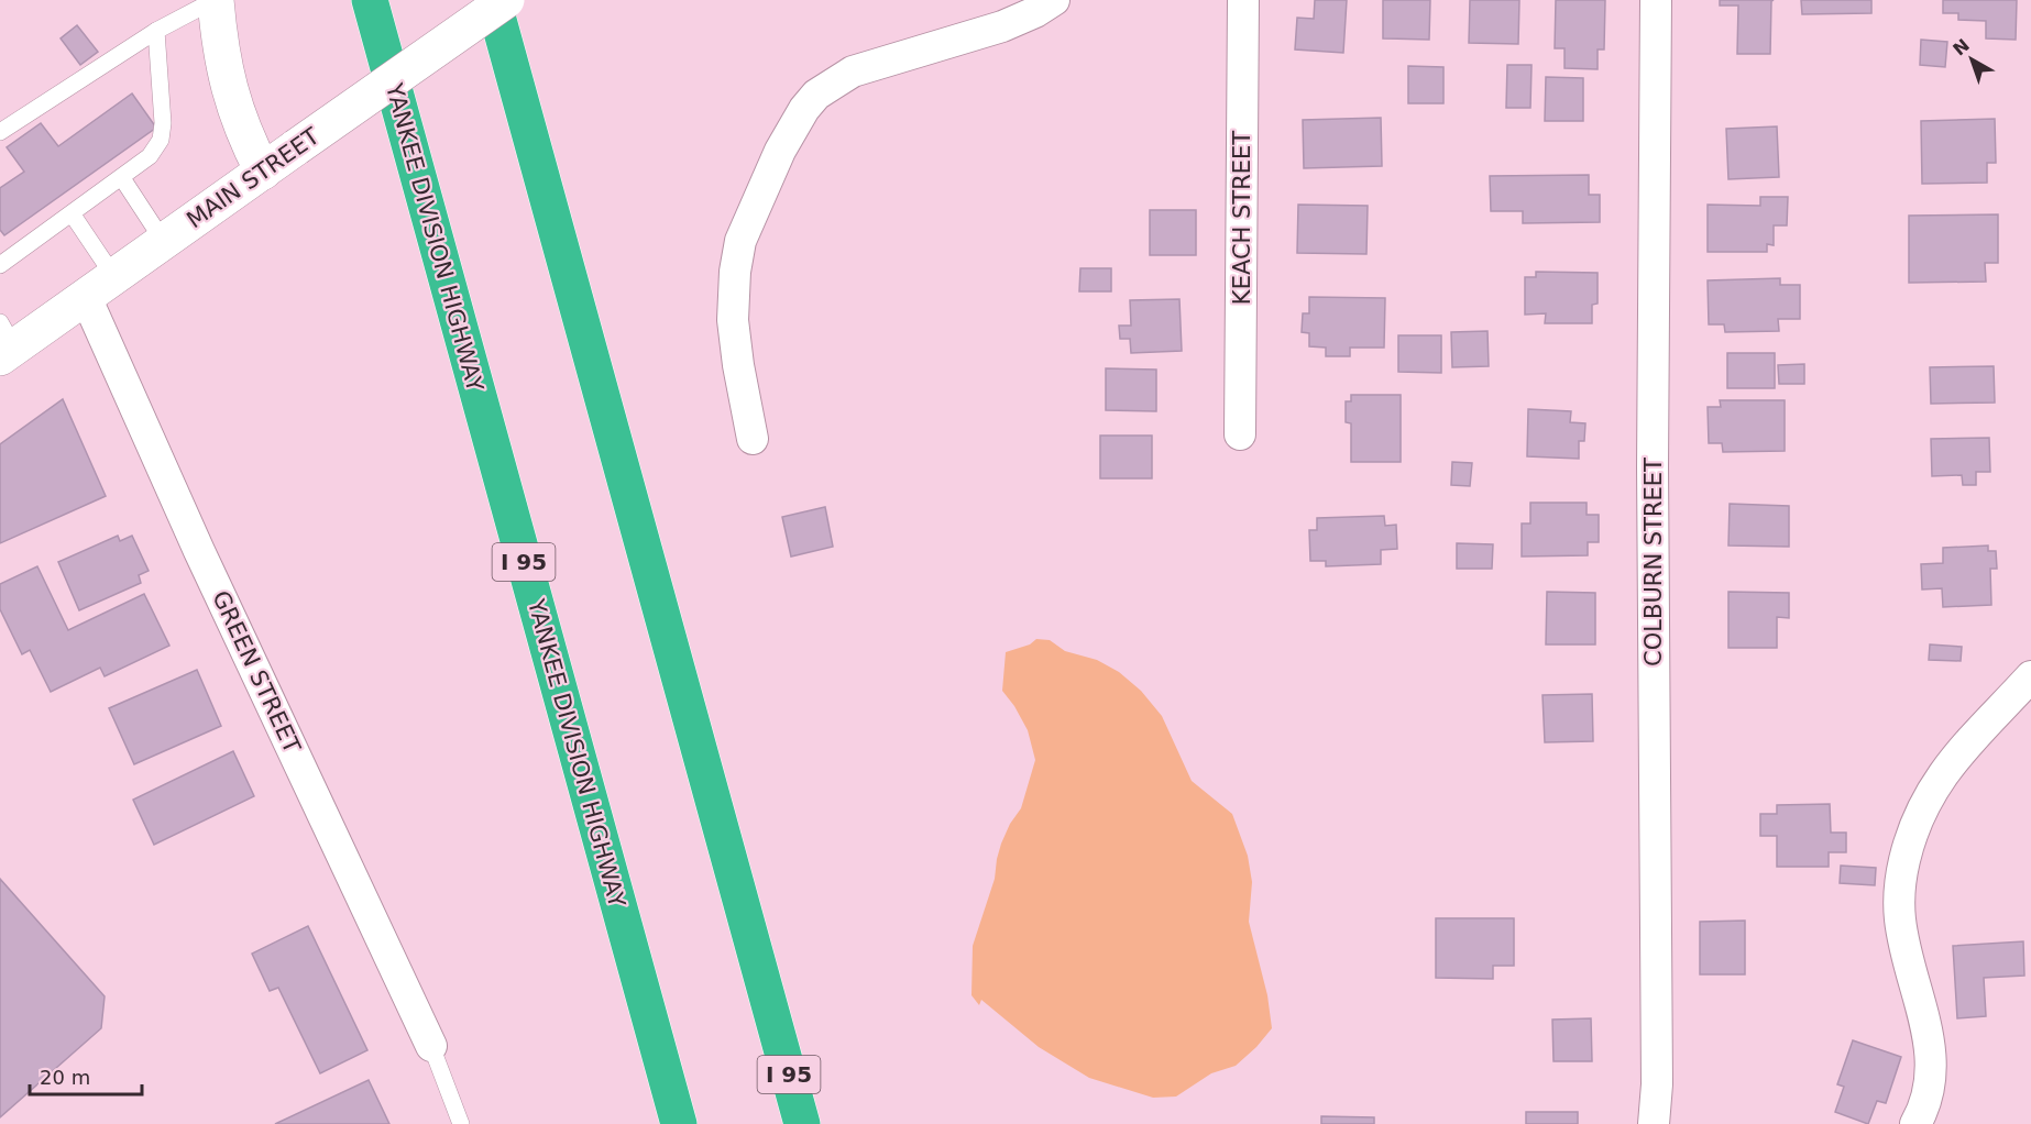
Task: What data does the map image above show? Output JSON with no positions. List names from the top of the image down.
{
  "streets": {
    "highway": ["YANKEE DIVISION HIGHWAY", "I 95"],
    "main road": ["MAIN STREET"],
    "street": ["KEACH STREET", "COLBURN STREET", "GREEN STREET"]
  },
  "crossings": [
    ["MAIN STREET", "GREEN STREET"]
  ],
  "scale_bar": "20 m",
  "north": "top left"
}
